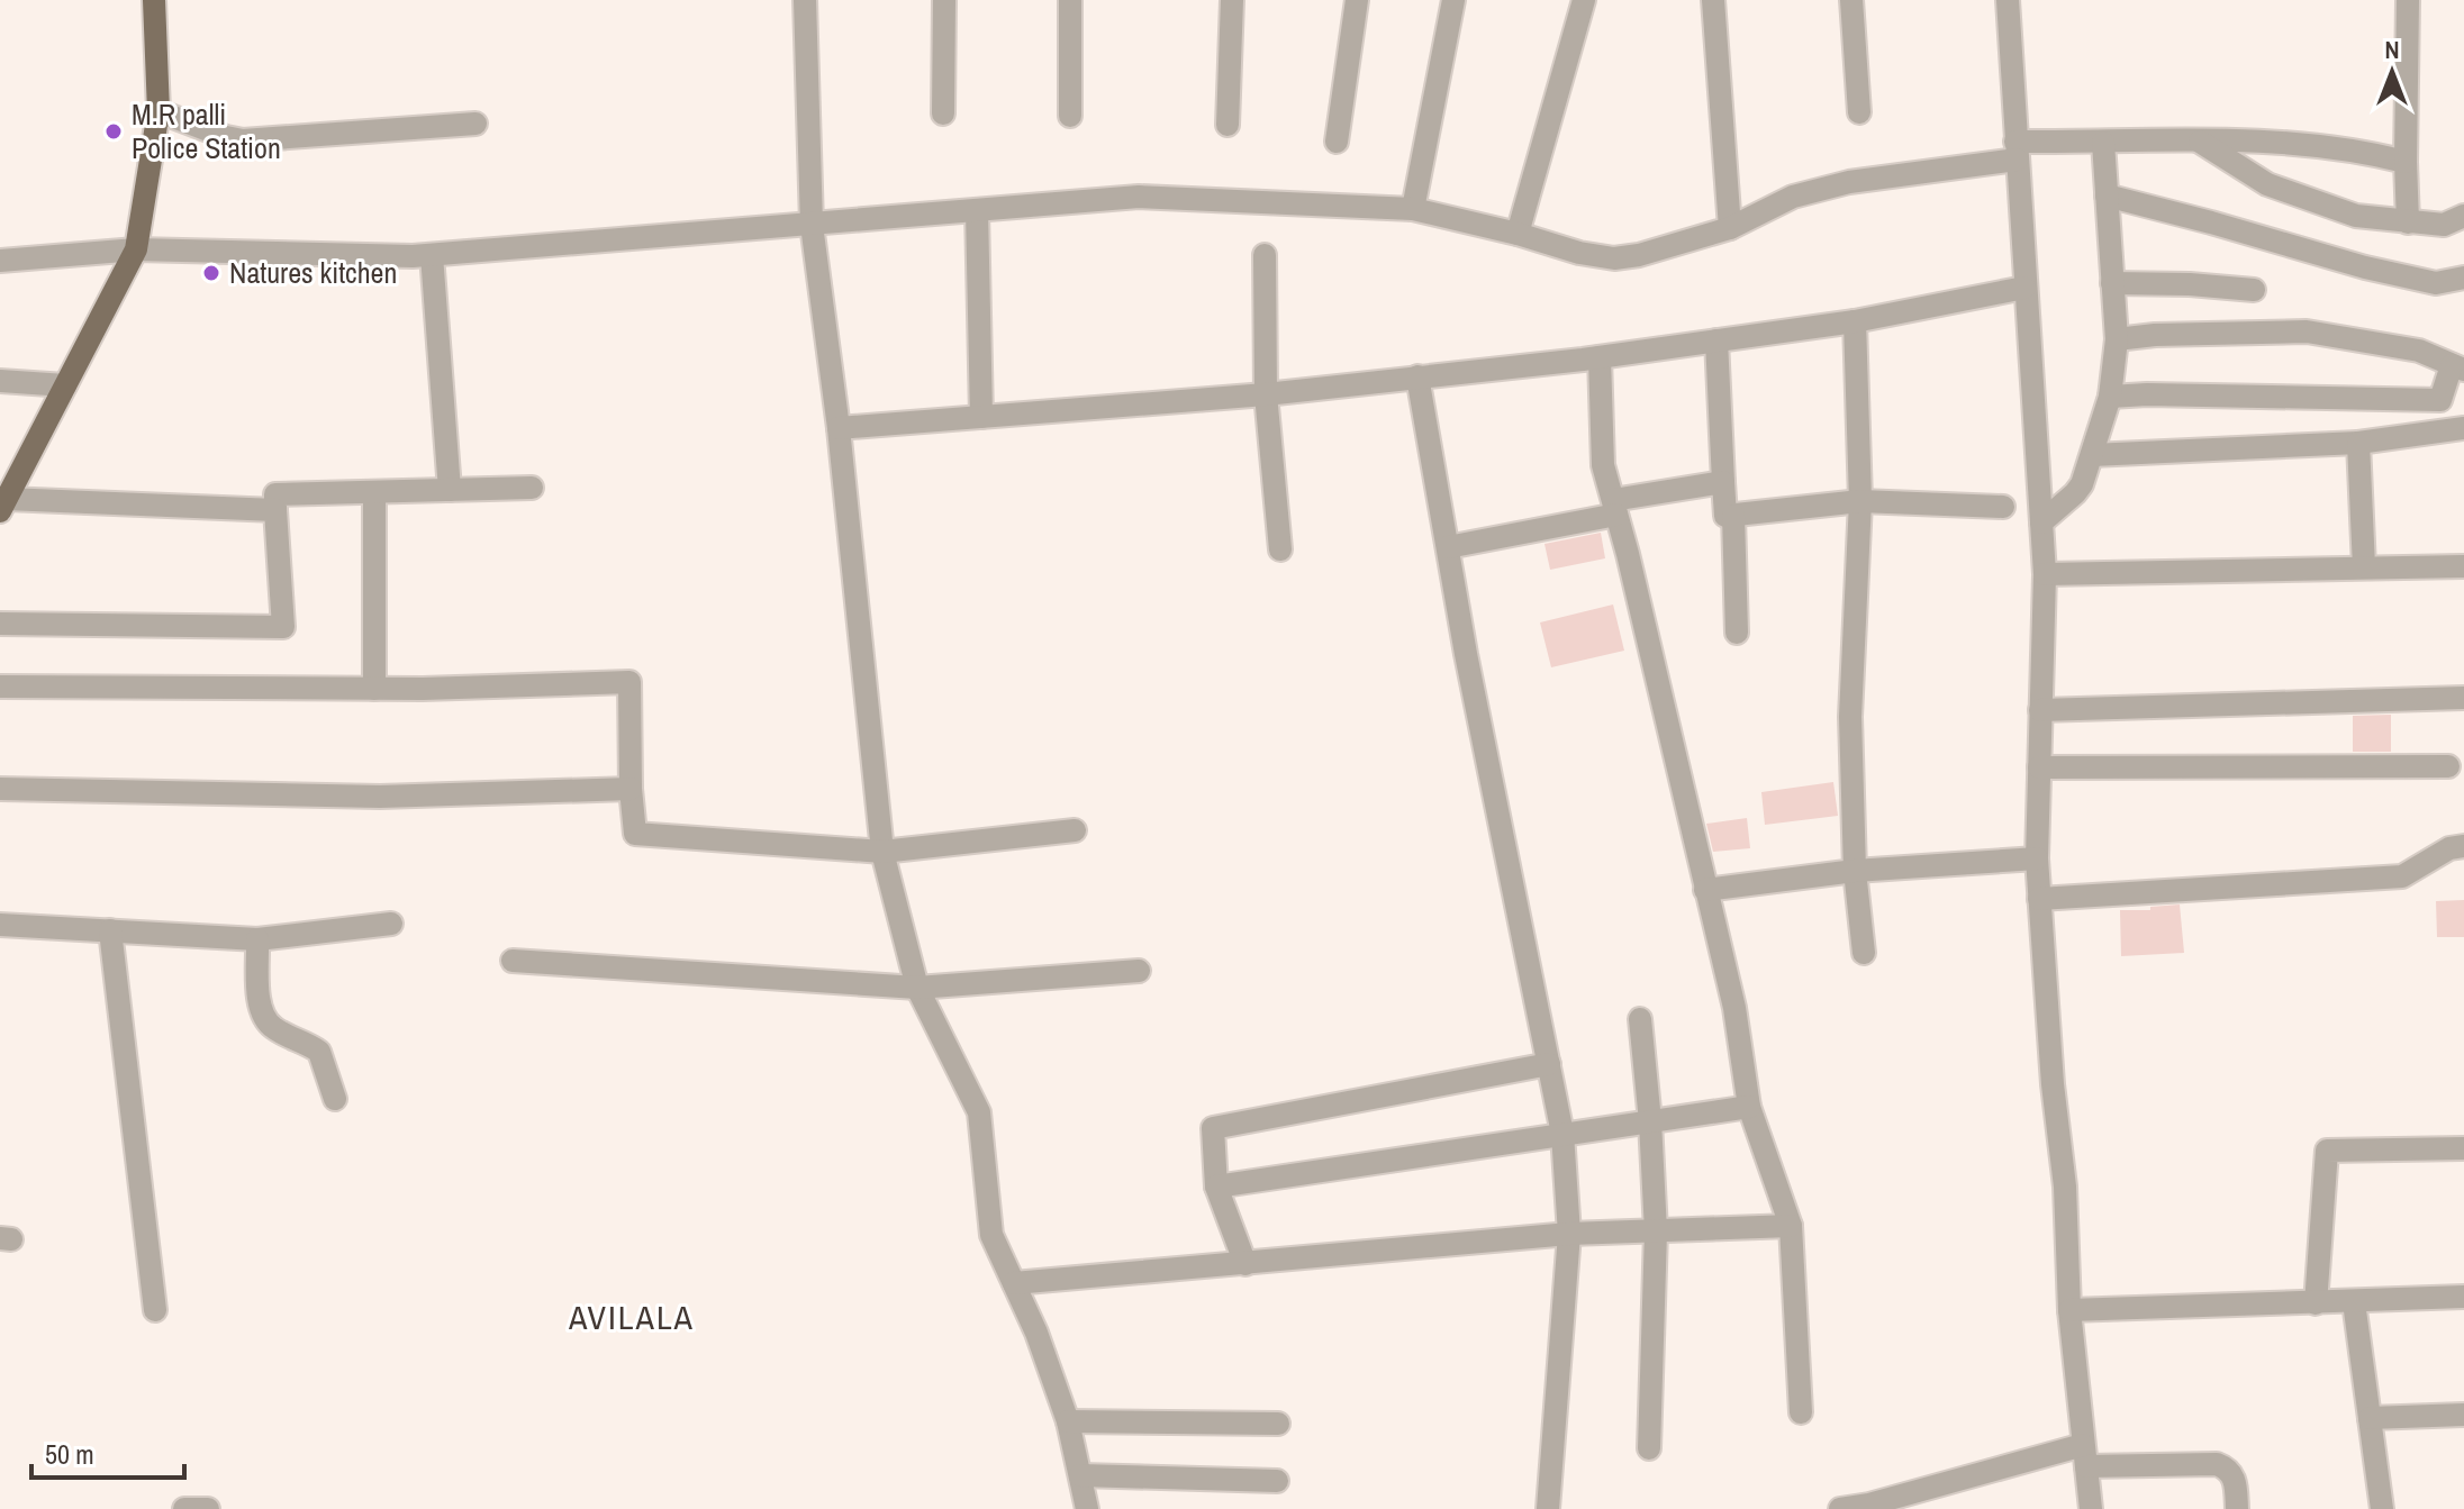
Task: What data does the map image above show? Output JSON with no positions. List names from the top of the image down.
{
  "districts": ["AVILALA"],
  "places": ["M.R palli Police Station", "Natures kitchen"],
  "scale_bar": "50 m",
  "north": "top"
}
